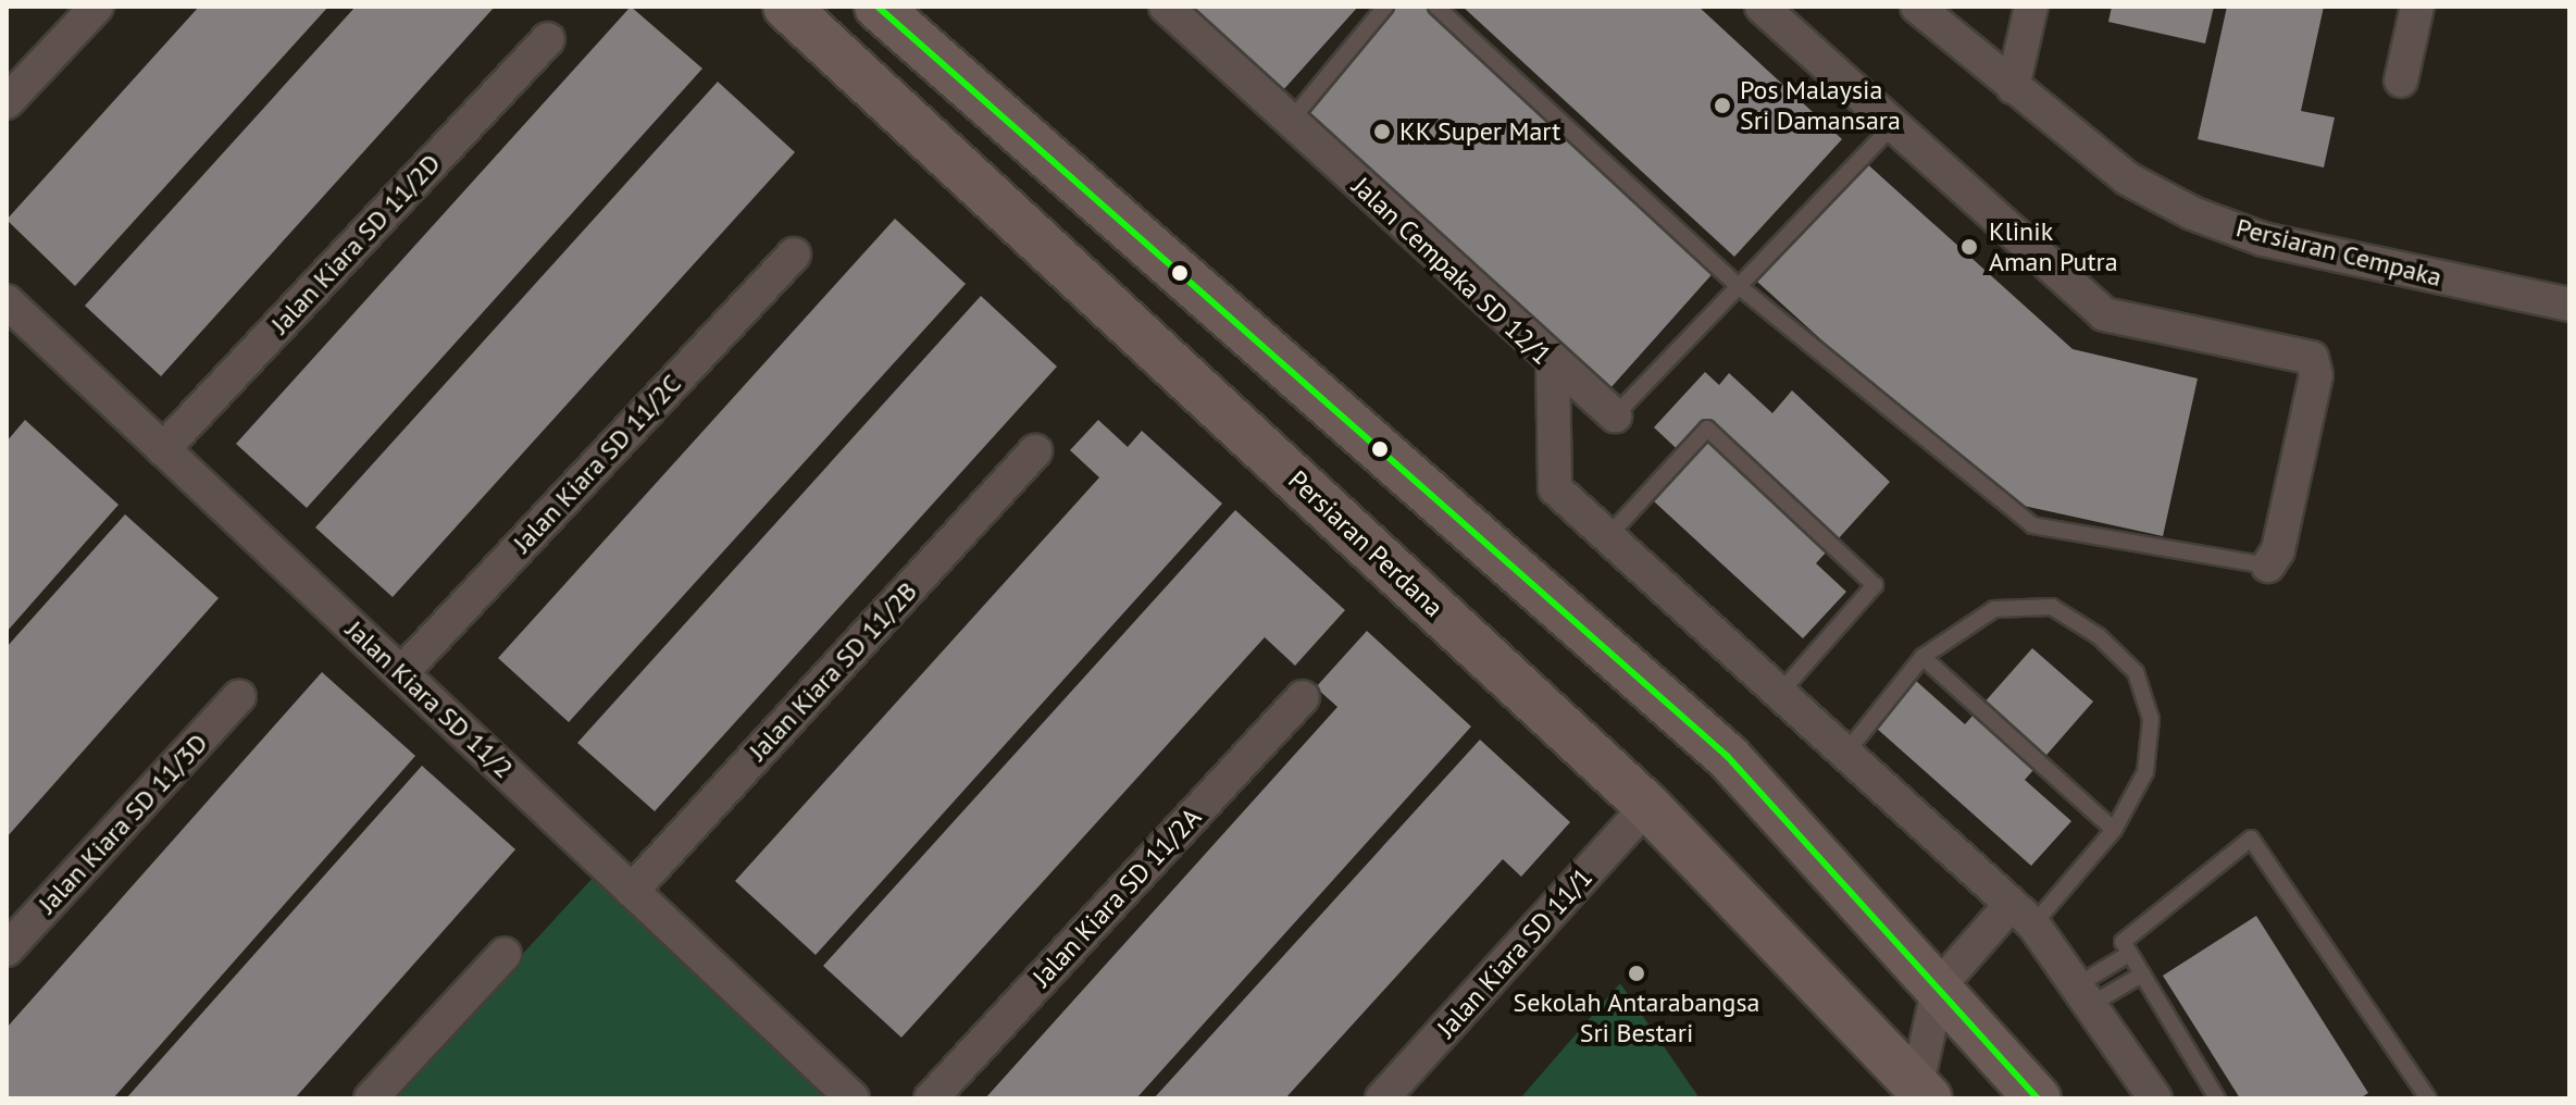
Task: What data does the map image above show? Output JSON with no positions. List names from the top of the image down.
{
  "streets": {
    "main road": ["Persiaran Perdana"],
    "street": [
      "Jalan Kiara SD 11/2D",
      "Persiaran Cempaka",
      "Jalan Cempaka SD 12/1",
      "Jalan Kiara SD 11/2C",
      "Jalan Kiara SD 11/2B",
      "Jalan Kiara SD 11/2",
      "Jalan Kiara SD 11/3D",
      "Jalan Kiara SD 11/2A",
      "Jalan Kiara SD 11/1"
    ]
  },
  "crossings": [
    ["Jalan Kiara SD 11/2D", "Jalan Kiara SD 11/2"],
    ["Jalan Kiara SD 11/2C", "Jalan Kiara SD 11/2"],
    ["Persiaran Perdana", "Jalan Kiara SD 11/1"],
    ["Jalan Kiara SD 11/2B", "Jalan Kiara SD 11/2"]
  ],
  "places": [
    "Pos Malaysia Sri Damansara",
    "KK Super Mart",
    "Klinik Aman Putra",
    "Sekolah Antarabangsa Sri Bestari"
  ]
}
